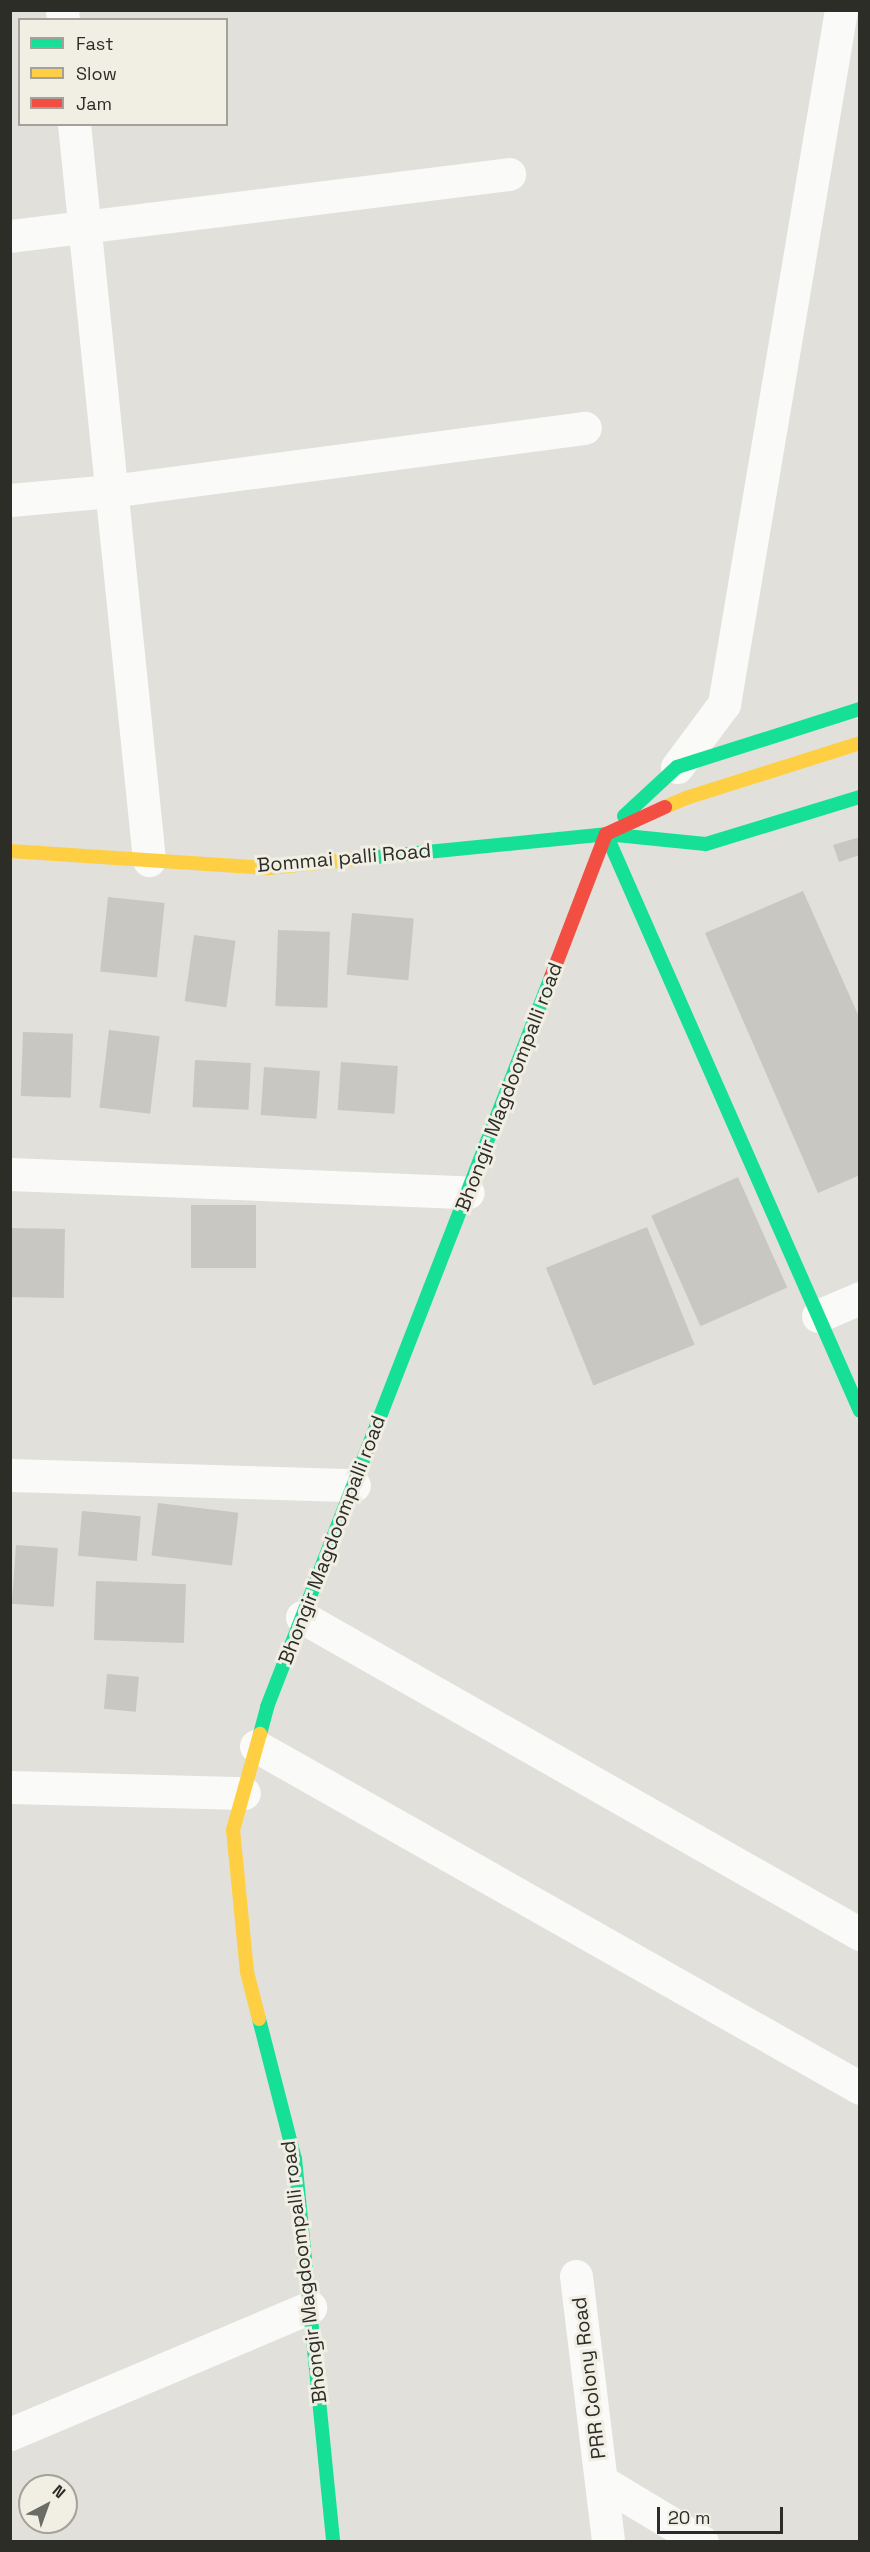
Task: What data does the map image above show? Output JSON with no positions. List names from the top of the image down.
{
  "streets": {
    "street": ["Bommai palli Road", "Bhongir Magdoompalli road", "PRR Colony Road"]
  },
  "crossings": [
    ["Bommai palli Road", "Bhongir Magdoompalli road"]
  ],
  "legend": ["Fast", "Slow", "Jam"],
  "scale_bar": "20 m",
  "north": "top right"
}
